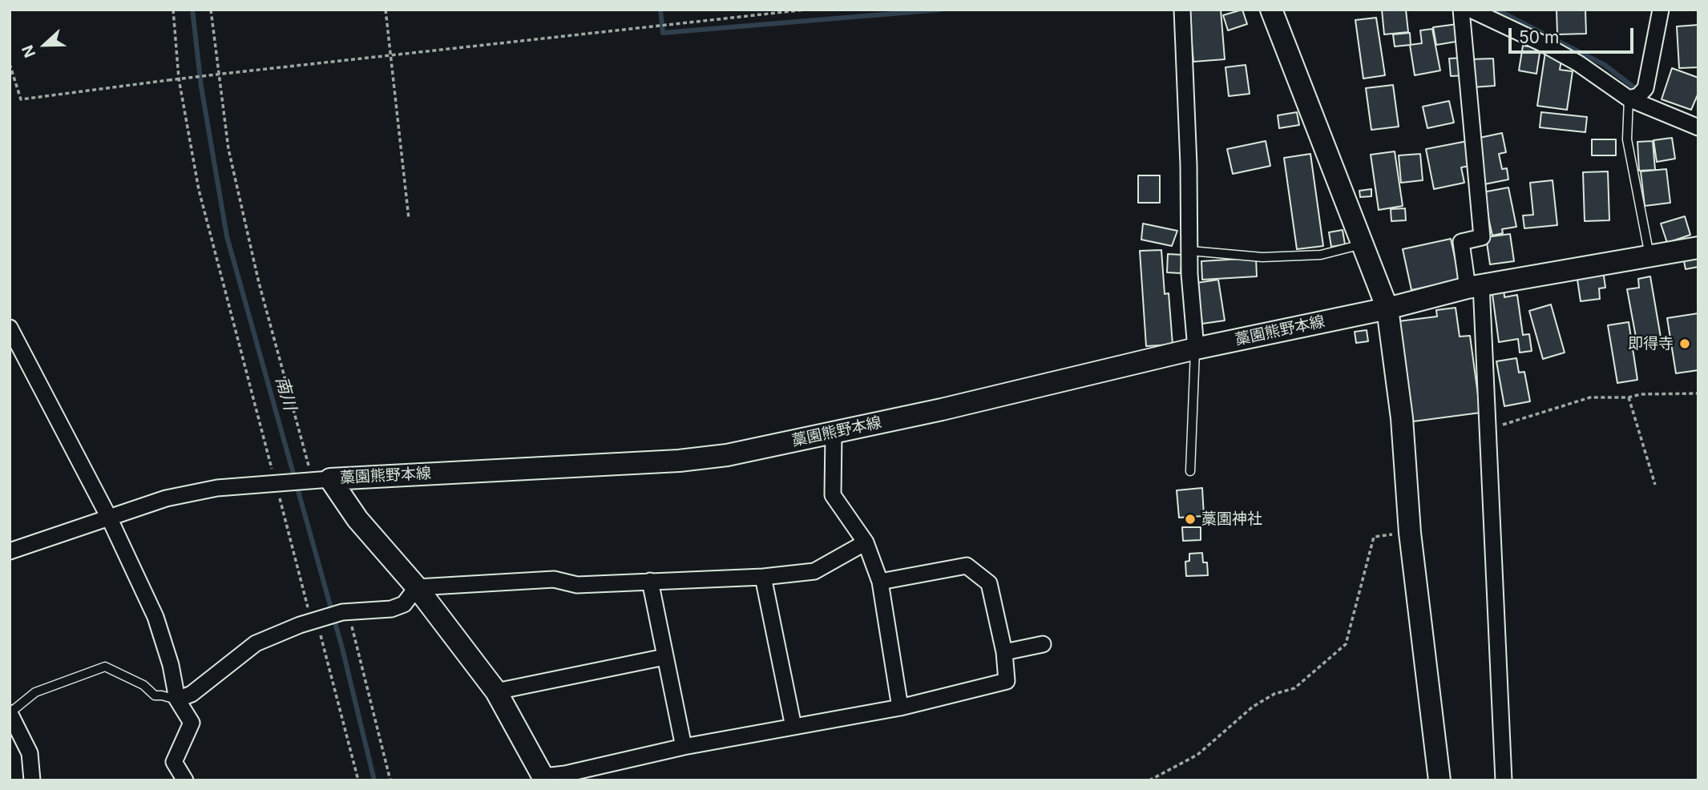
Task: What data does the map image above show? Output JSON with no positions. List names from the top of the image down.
{
  "streets": {
    "main road": ["藁園熊野本線"]
  },
  "water": ["南川"],
  "places": ["即得寺", "藁園神社"],
  "scale_bar": "50 m",
  "north": "left"
}
